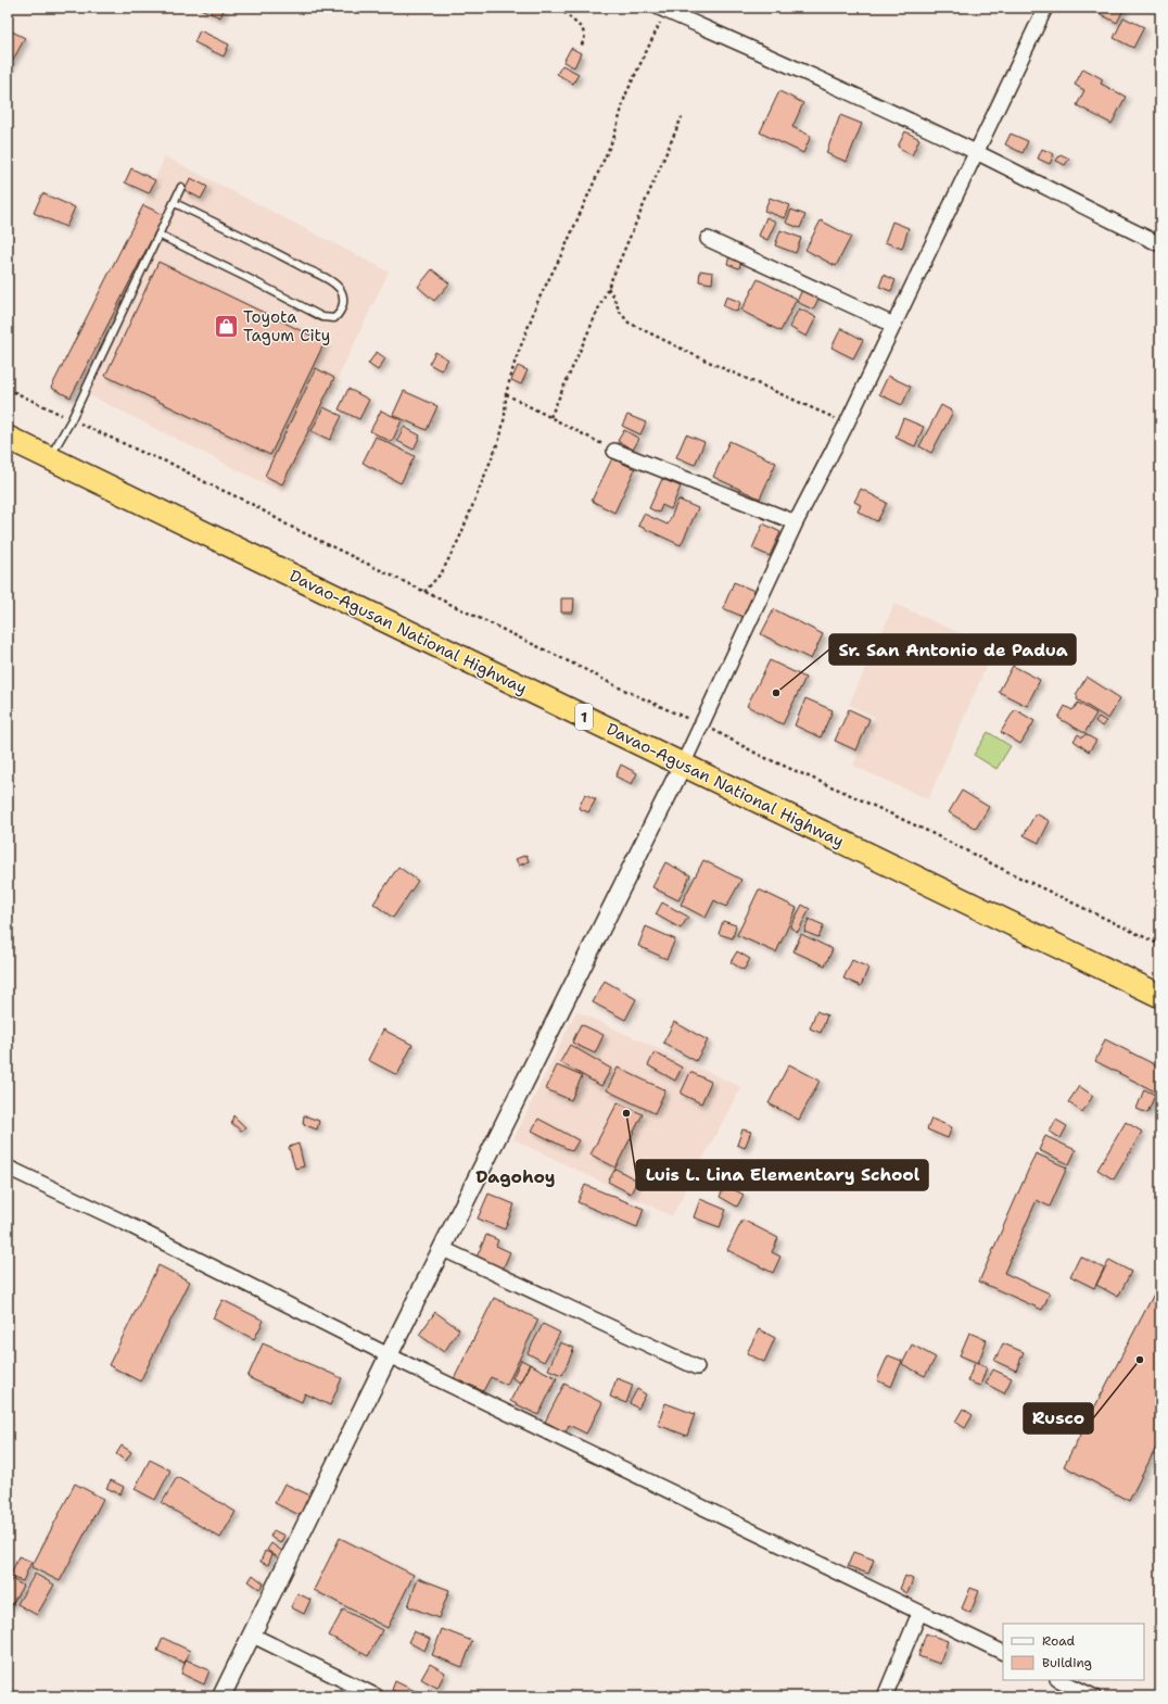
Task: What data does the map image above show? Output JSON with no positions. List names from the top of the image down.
{
  "streets": {
    "highway": ["Davao-Agusan National Highway", "1"]
  },
  "districts": ["Dagohoy"],
  "places": {
    "shop": ["Toyota Tagum City"],
    "other": ["Sr. San Antonio de Padua", "Luis L. Lina Elementary School", "Rusco"]
  },
  "legend": ["Road", "Building"]
}
